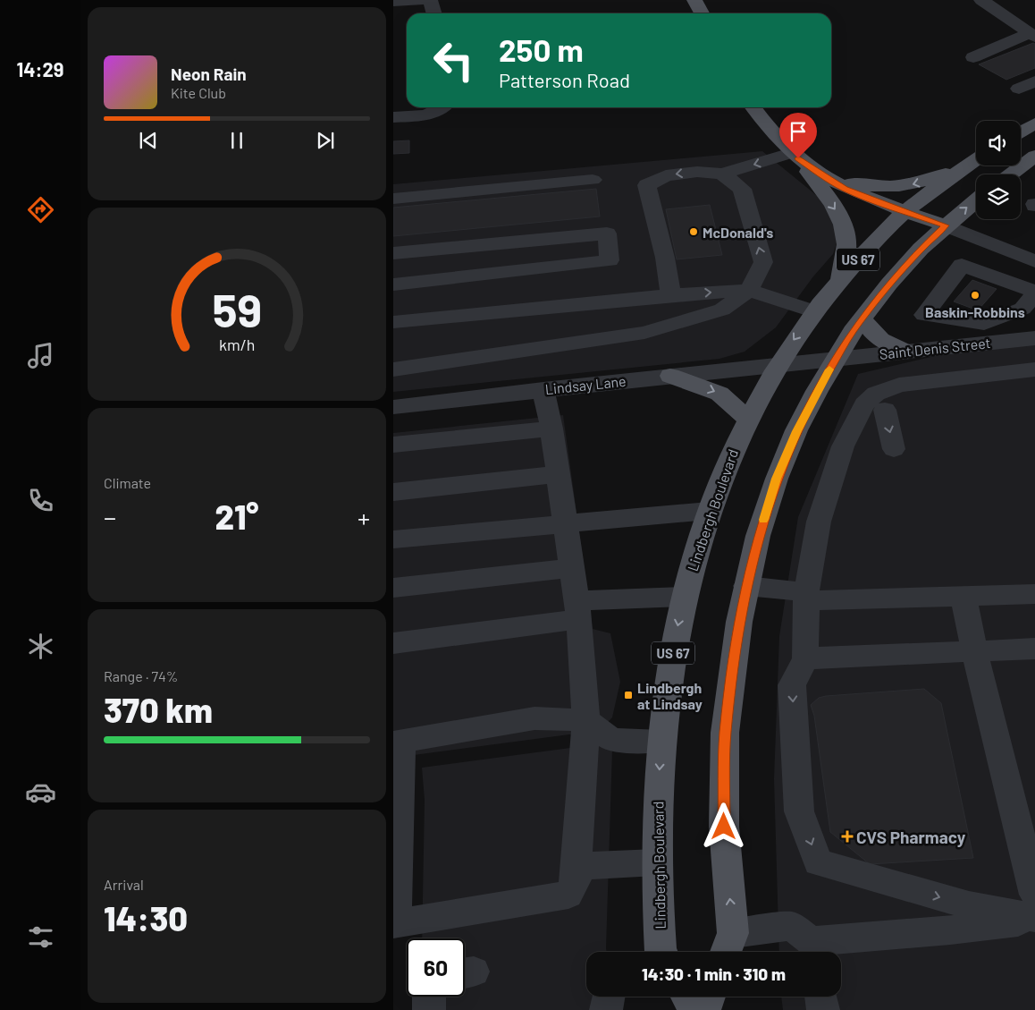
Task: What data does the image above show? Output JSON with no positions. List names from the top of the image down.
{
  "streets": {
    "main road": ["US 67", "Lindbergh Boulevard"],
    "street": ["Saint Denis Street", "Lindsay Lane"]
  },
  "crossings": [
    ["US 67", "Saint Denis Street"],
    ["Saint Denis Street", "Lindsay Lane"],
    ["Saint Denis Street", "Lindbergh Boulevard"],
    ["Lindsay Lane", "Lindbergh Boulevard"]
  ],
  "places": {
    "other": ["McDonald's", "Baskin-Robbins"],
    "transit": ["Lindbergh at Lindsay"],
    "health": ["CVS Pharmacy"]
  },
  "page": {
    "tabs": "14:29",
    "turn": ["250 m", "Patterson Road"],
    "song": ["Neon Rain", "Kite Club"],
    "tile": [
      "Climate",
      ["Range · 74%", "370 km"],
      ["Arrival", "14:30"]
    ],
    "heat": ["−", "21°", "+"],
    "limit": "60",
    "trip": "14:30 · 1 min · 310 m",
    "gauge": ["59", "km/h"]
  }
}
